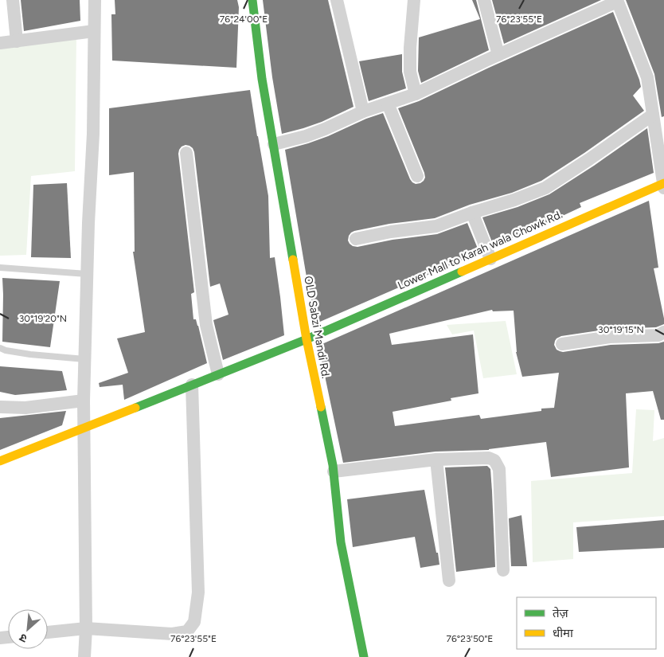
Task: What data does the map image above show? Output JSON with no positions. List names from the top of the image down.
{
  "streets": {
    "street": ["Lower Mall to Karah wala Chowk Rd.", "OLD Sabzi Mandi Rd."]
  },
  "crossings": [
    ["Lower Mall to Karah wala Chowk Rd.", "OLD Sabzi Mandi Rd."]
  ],
  "legend": ["तेज़", "धीमा"],
  "north": "bottom left",
  "coordinates": [
    "76°24'00\"E",
    "76°23'55\"E",
    "30°19'20\"N",
    "30°19'15\"N",
    "76°23'50\"E"
  ]
}
